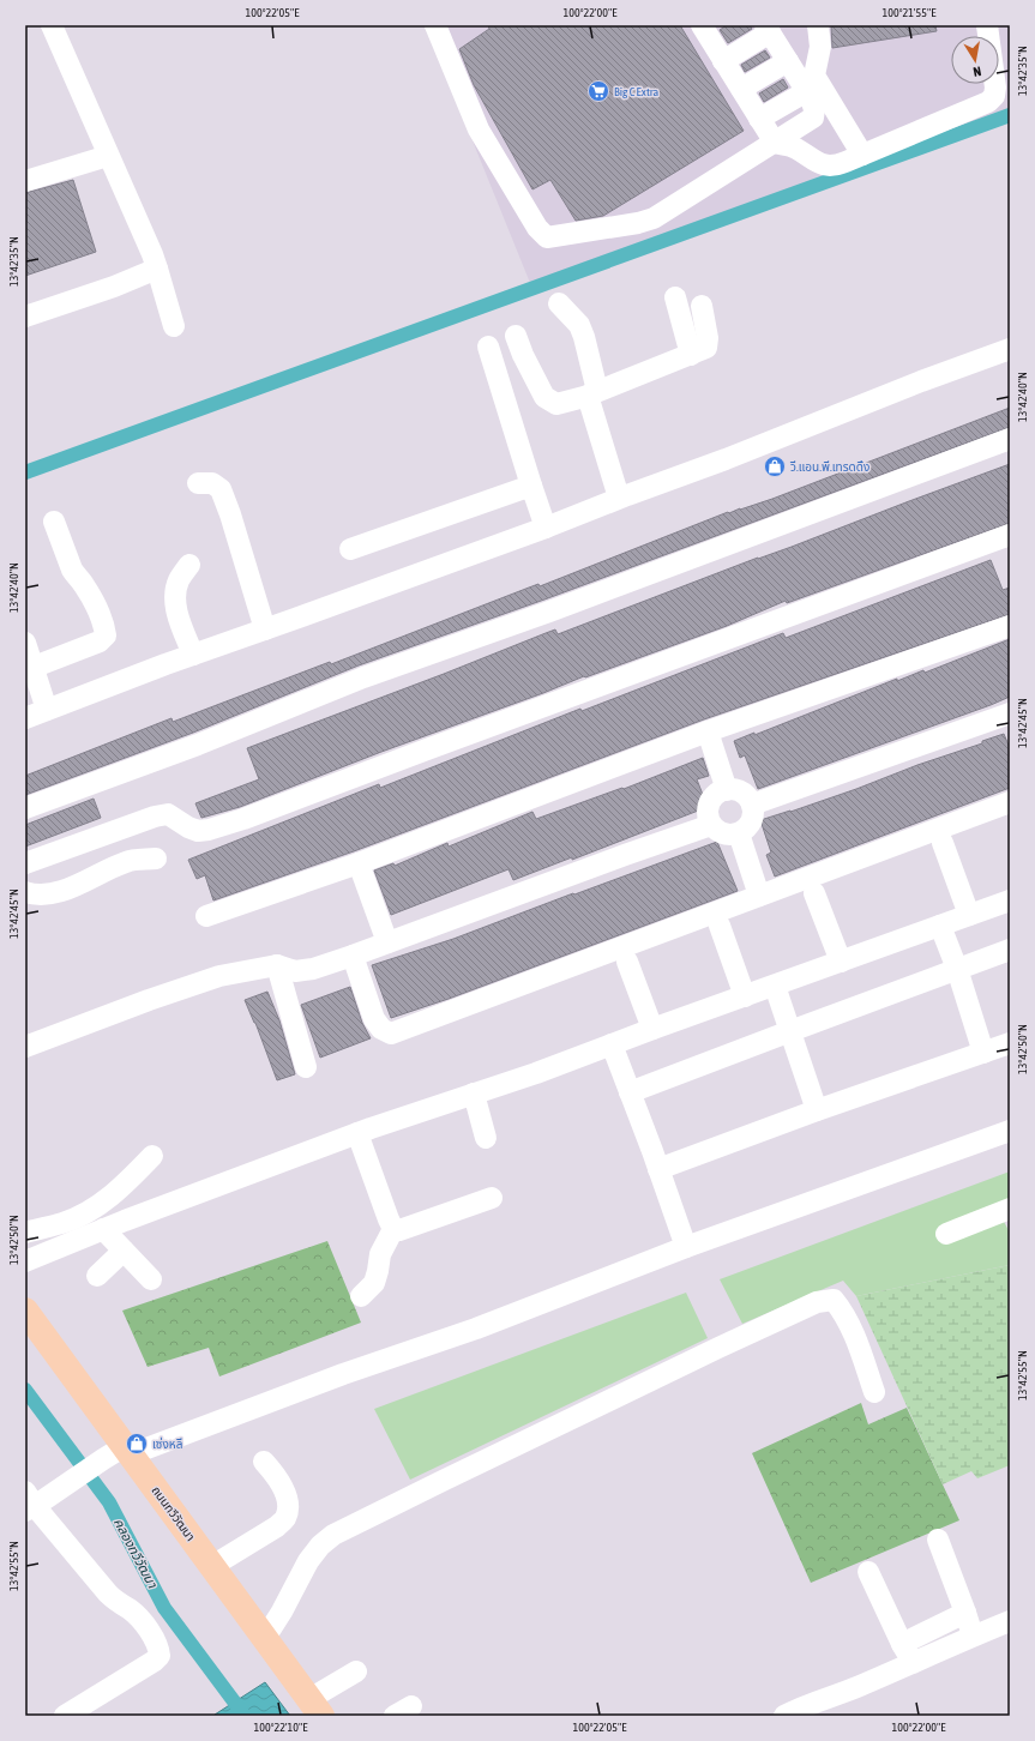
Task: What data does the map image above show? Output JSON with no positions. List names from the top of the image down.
{
  "streets": {
    "main road": ["ถนนทวีวัฒนา"]
  },
  "water": ["คลองทวีวัฒนา"],
  "places": {
    "supermarket": ["Big C Extra"],
    "shop": ["วี.แอน.พี.เทรดดิ้ง", "เซ่งหลี"]
  },
  "north": "bottom",
  "coordinates": [
    "100°22'05\"E",
    "100°22'00\"E",
    "100°21'55\"E",
    "13°42'35\"N",
    "13°42'40\"N",
    "13°42'45\"N",
    "13°42'50\"N",
    "13°42'55\"N",
    "100°22'10\"E"
  ]
}
